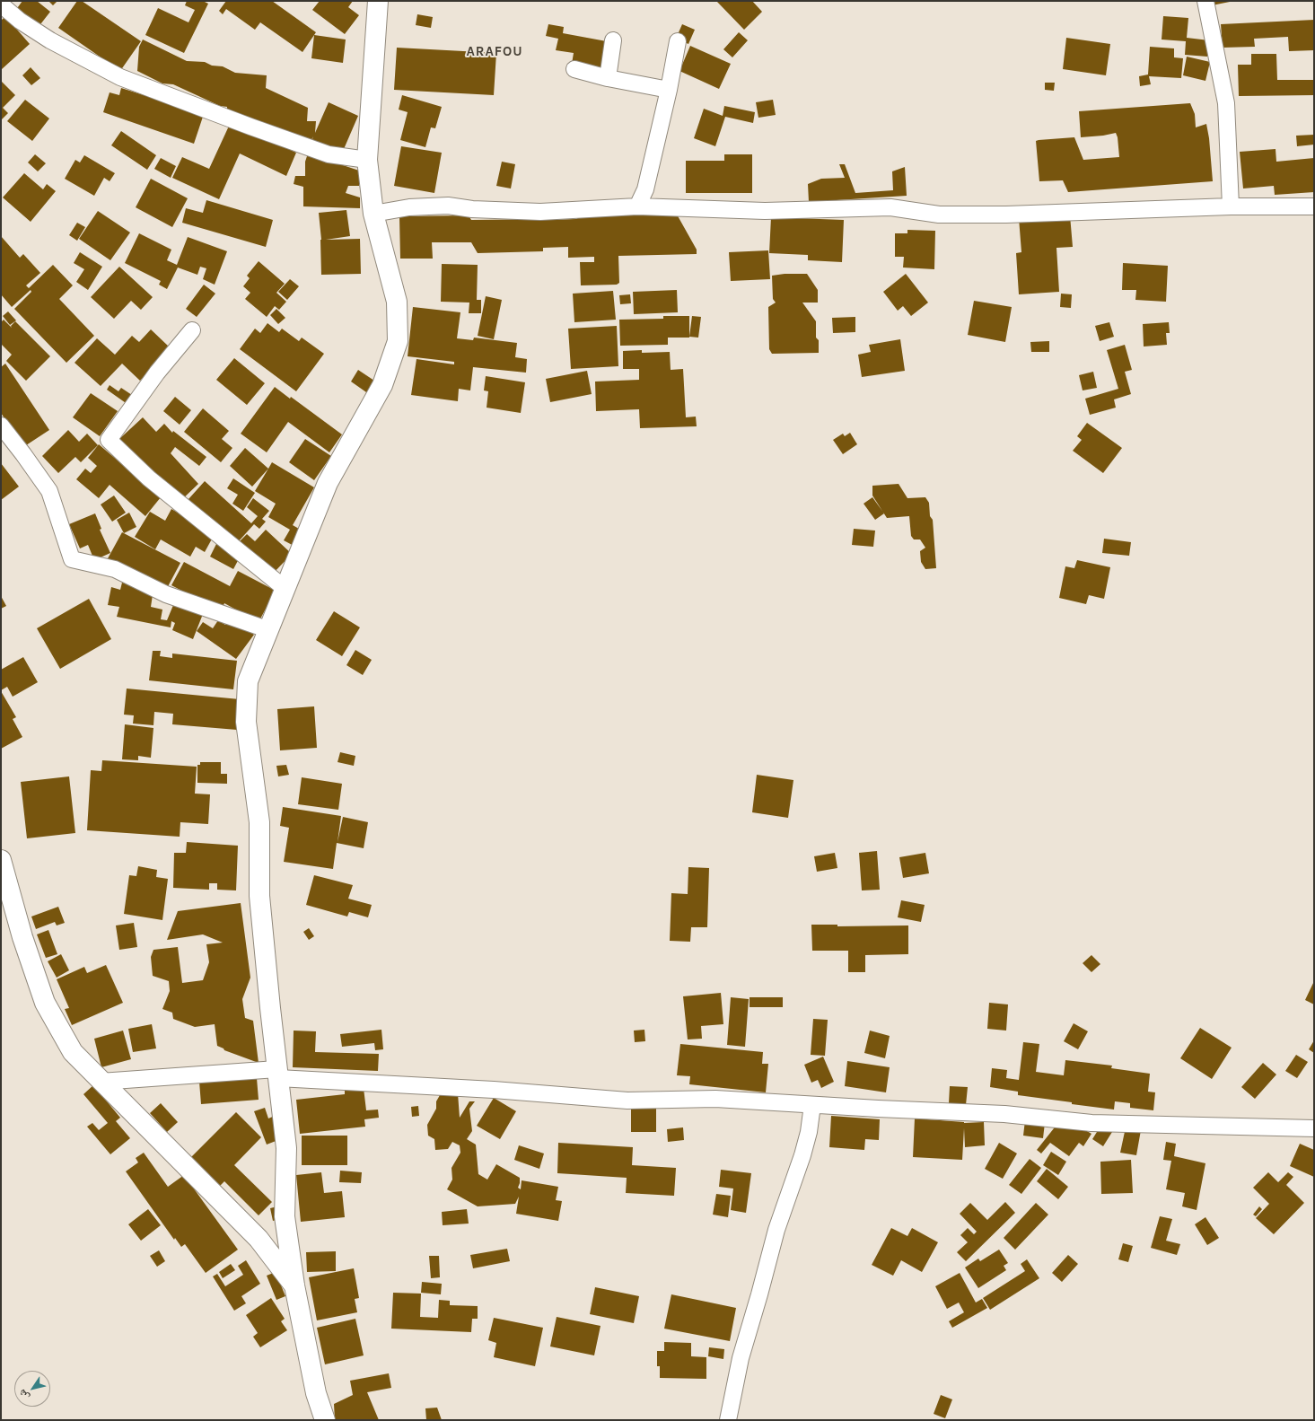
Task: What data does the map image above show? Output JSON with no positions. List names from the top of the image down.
{
  "districts": ["ARAFOU"],
  "north": "bottom left"
}
